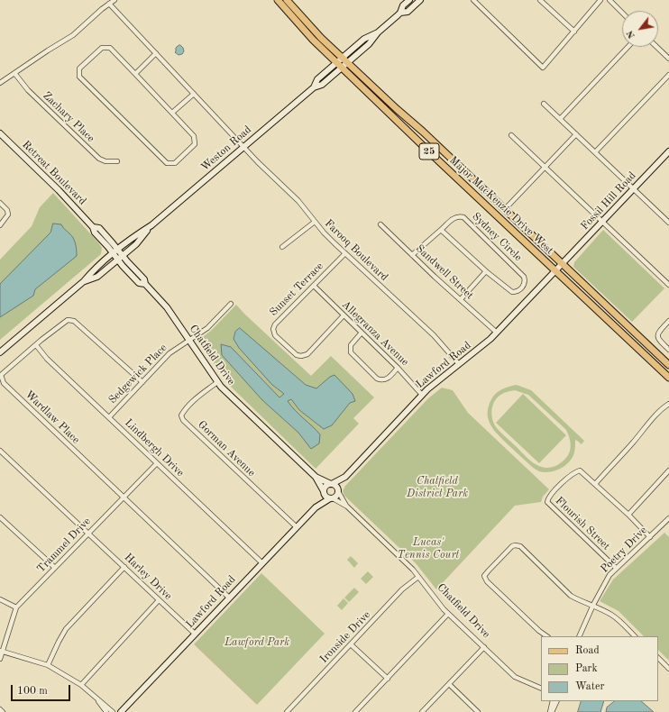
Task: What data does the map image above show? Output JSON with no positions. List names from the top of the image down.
{
  "streets": {
    "main road": ["25", "Major MacKenzie Drive West"],
    "street": [
      "Zachary Place",
      "Weston Road",
      "Retreat Boulevard",
      "Fossil Hill Road",
      "Sydney Circle",
      "Farooq Boulevard",
      "Sandwell Street",
      "Sunset Terrace",
      "Allegranza Avenue",
      "Chatfield Drive",
      "Lawford Road",
      "Sedgewick Place",
      "Wardlaw Place",
      "Lindbergh Drive",
      "Gorman Avenue",
      "Flourish Street",
      "Trammel Drive",
      "Poetry Drive",
      "Harley Drive",
      "Ironside Drive"
    ]
  },
  "crossings": [
    ["Weston Road", "Retreat Boulevard"],
    ["Weston Road", "Major MacKenzie Drive West"],
    ["Weston Road", "Farooq Boulevard"],
    ["Weston Road", "Chatfield Drive"],
    ["Retreat Boulevard", "Chatfield Drive"],
    ["Fossil Hill Road", "Major MacKenzie Drive West"],
    ["Fossil Hill Road", "Lawford Road"],
    ["Major MacKenzie Drive West", "Lawford Road"],
    ["Farooq Boulevard", "Sunset Terrace"],
    ["Farooq Boulevard", "Lawford Road"],
    ["Sandwell Street", "Lawford Road"],
    ["Sunset Terrace", "Allegranza Avenue"],
    ["Allegranza Avenue", "Lawford Road"],
    ["Chatfield Drive", "Lawford Road"],
    ["Chatfield Drive", "Sedgewick Place"],
    ["Chatfield Drive", "Gorman Avenue"],
    ["Chatfield Drive", "Ironside Drive"],
    ["Lawford Road", "Wardlaw Place"],
    ["Lawford Road", "Lindbergh Drive"],
    ["Lawford Road", "Gorman Avenue"],
    ["Lawford Road", "Harley Drive"],
    ["Sedgewick Place", "Wardlaw Place"],
    ["Sedgewick Place", "Lindbergh Drive"],
    ["Wardlaw Place", "Lindbergh Drive"],
    ["Wardlaw Place", "Trammel Drive"],
    ["Lindbergh Drive", "Trammel Drive"],
    ["Flourish Street", "Poetry Drive"],
    ["Trammel Drive", "Harley Drive"]
  ],
  "parks": ["Chatfield District Park", "Lucas' Tennis Court", "Lawford Park"],
  "legend": ["Road", "Park", "Water"],
  "scale_bar": "100 m",
  "north": "bottom left"
}
